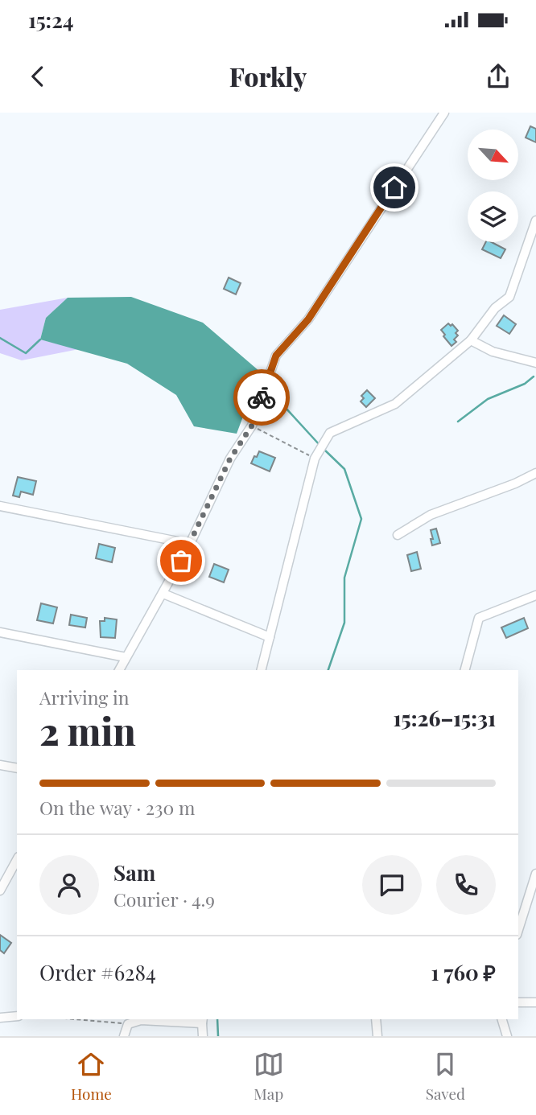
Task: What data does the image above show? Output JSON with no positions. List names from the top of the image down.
{
  "north": "bottom right",
  "page": {
    "status": "15:24",
    "header": "Forkly",
    "heading": ["2 min", "Arriving in", "15:26–15:31"],
    "panel": [
      "Sam",
      "Courier · 4.9",
      "Order #6284",
      "1 760 ₽"
    ],
    "bar": "On the way · 230 m",
    "tabs": ["Home", "Map", "Saved"]
  }
}
